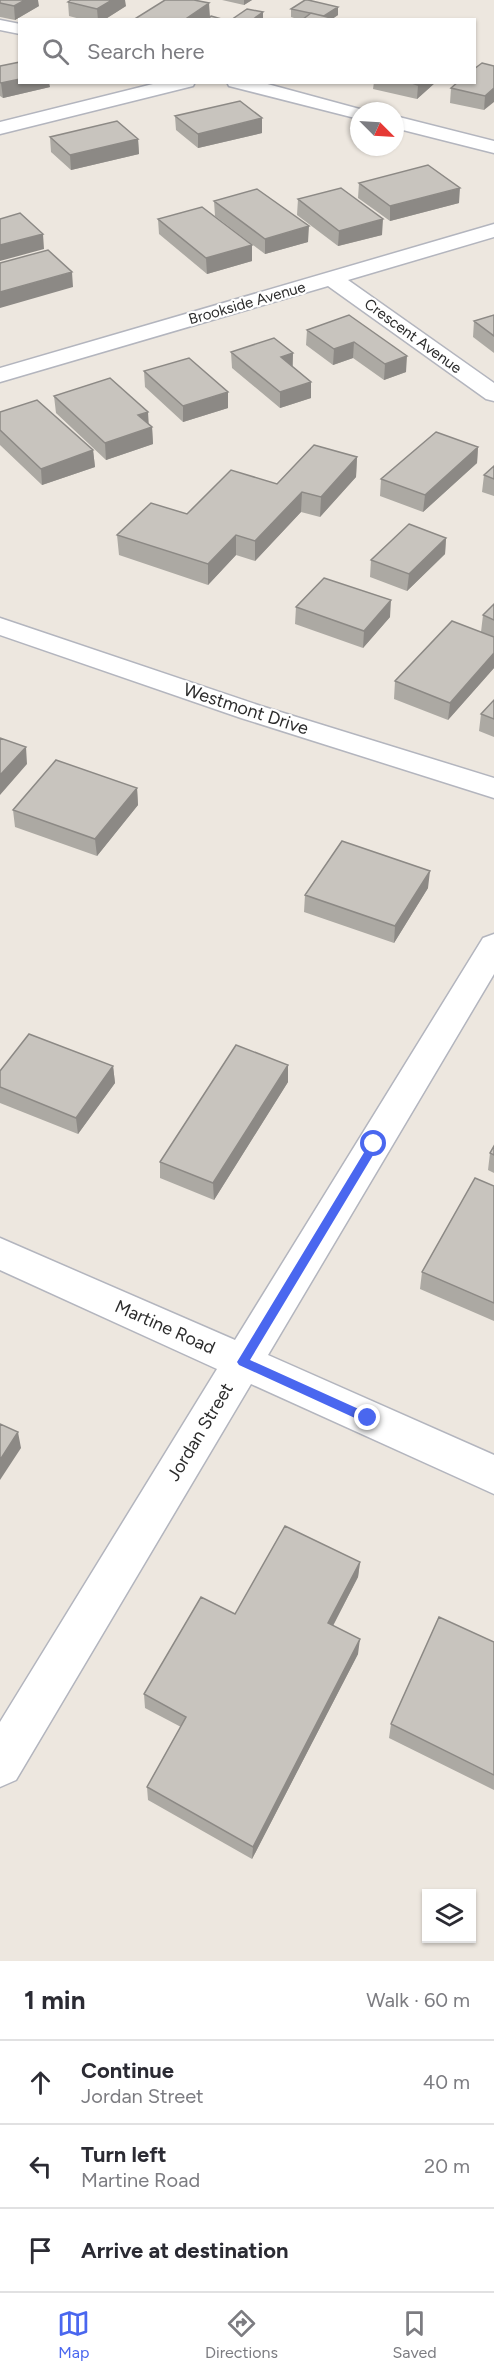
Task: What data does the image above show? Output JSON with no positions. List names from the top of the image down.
{
  "streets": {
    "street": [
      "Brookside Avenue",
      "Crescent Avenue",
      "Westmont Drive",
      "Martine Road",
      "Jordan Street"
    ]
  },
  "crossings": [
    ["Brookside Avenue", "Crescent Avenue"],
    ["Martine Road", "Jordan Street"]
  ],
  "north": "bottom right",
  "page": {
    "search": "Search here",
    "heading": ["1 min", "Walk · 60 m"],
    "list": [
      ["Continue", "Jordan Street", "40 m"],
      ["Turn left", "Martine Road", "20 m"],
      "Arrive at destination"
    ],
    "nav": ["Map", "Directions", "Saved"]
  }
}
